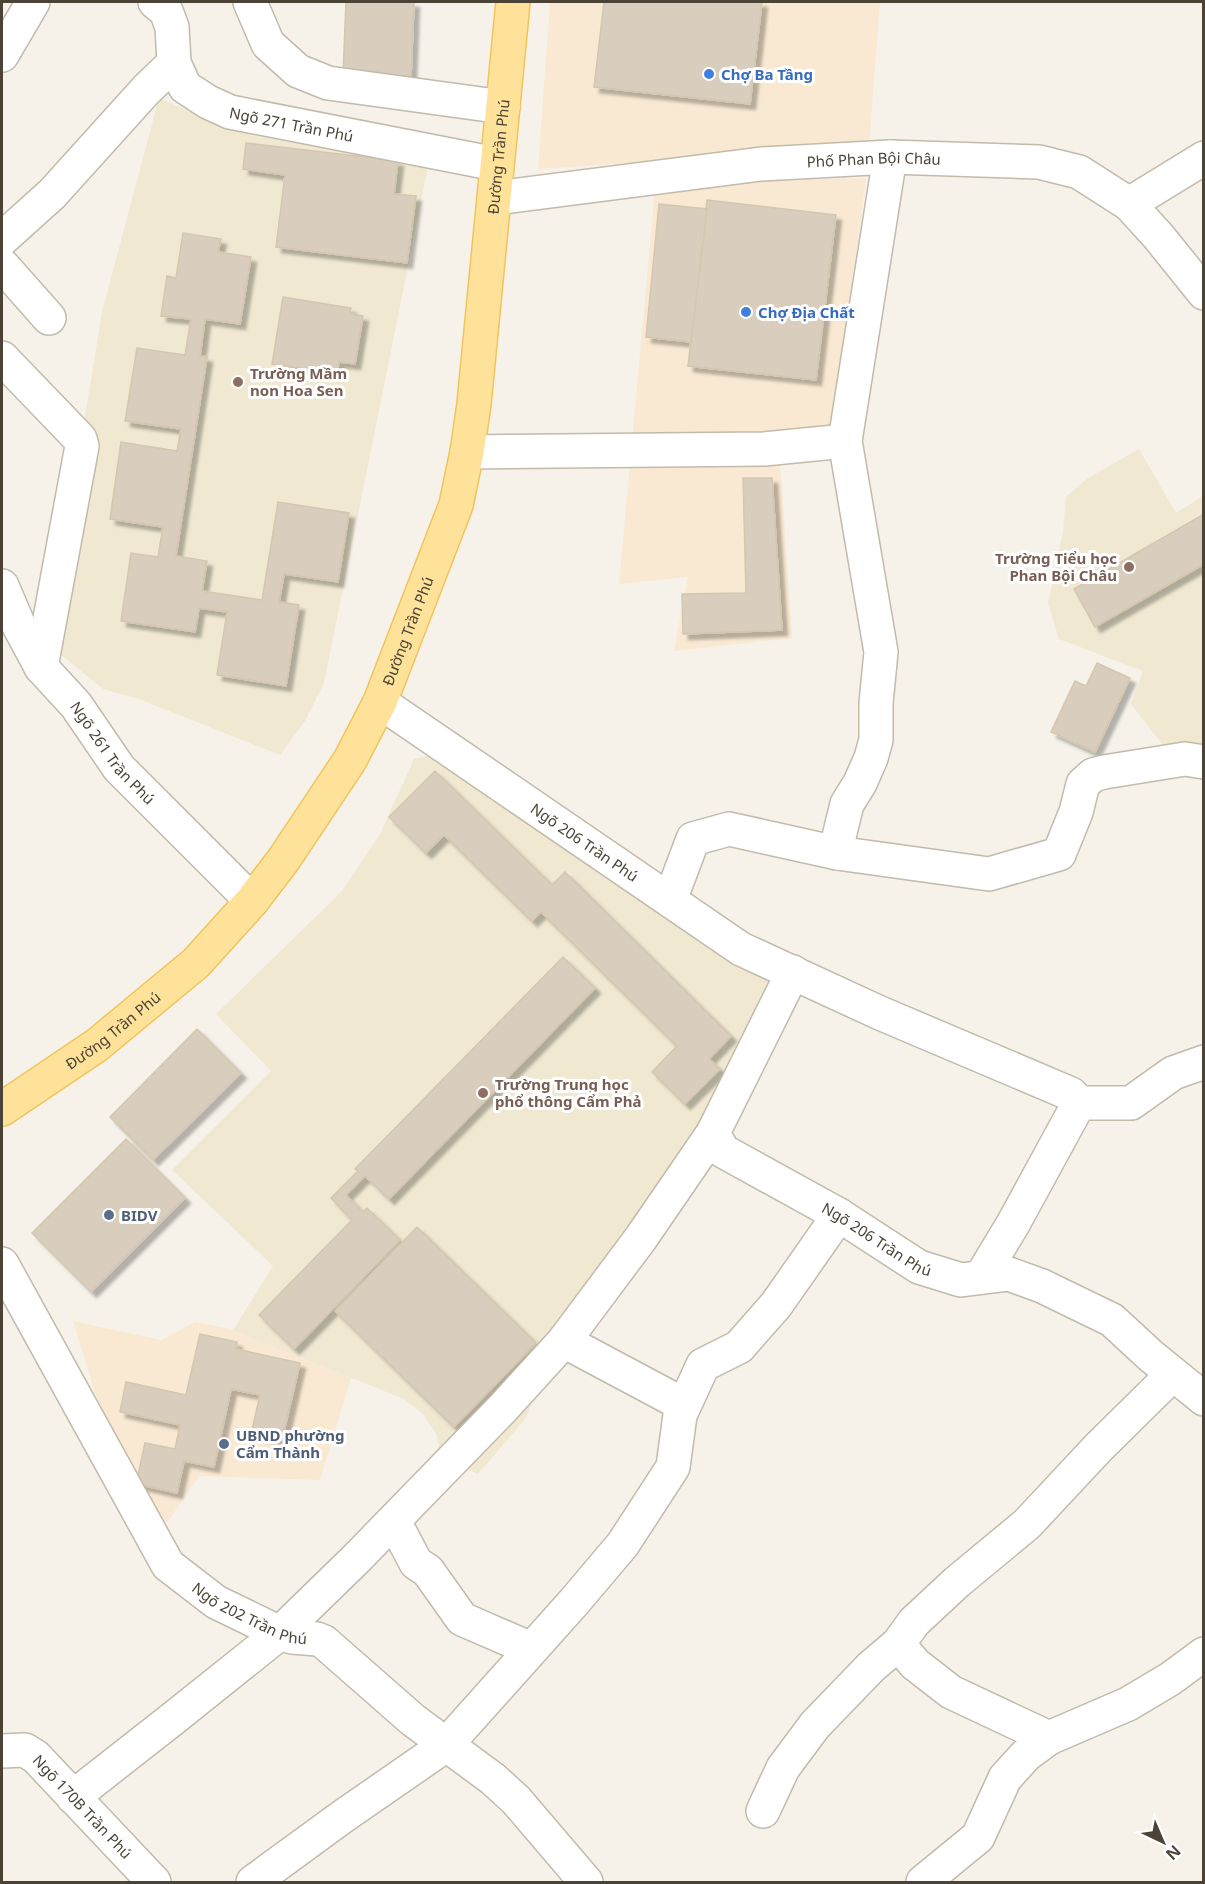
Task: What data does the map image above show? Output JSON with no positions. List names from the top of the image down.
{
  "streets": {
    "main road": ["Đường Trần Phú"],
    "street": [
      "Ngõ 271 Trần Phú",
      "Phố Phan Bội Châu",
      "Ngõ 261 Trần Phú",
      "Ngõ 206 Trần Phú",
      "Ngõ 202 Trần Phú",
      "Ngõ 170B Trần Phú"
    ]
  },
  "crossings": [
    ["Ngõ 271 Trần Phú", "Đường Trần Phú"],
    ["Đường Trần Phú", "Phố Phan Bội Châu"],
    ["Đường Trần Phú", "Ngõ 261 Trần Phú"],
    ["Đường Trần Phú", "Ngõ 206 Trần Phú"]
  ],
  "places": [
    "Chợ Ba Tầng",
    "Chợ Địa Chất",
    "Trường Mầm non Hoa Sen",
    "Trường Tiểu học Phan Bội Châu",
    "Trường Trung học phổ thông Cẩm Phả",
    "BIDV",
    "UBND phường Cẩm Thành"
  ],
  "north": "bottom right"
}
